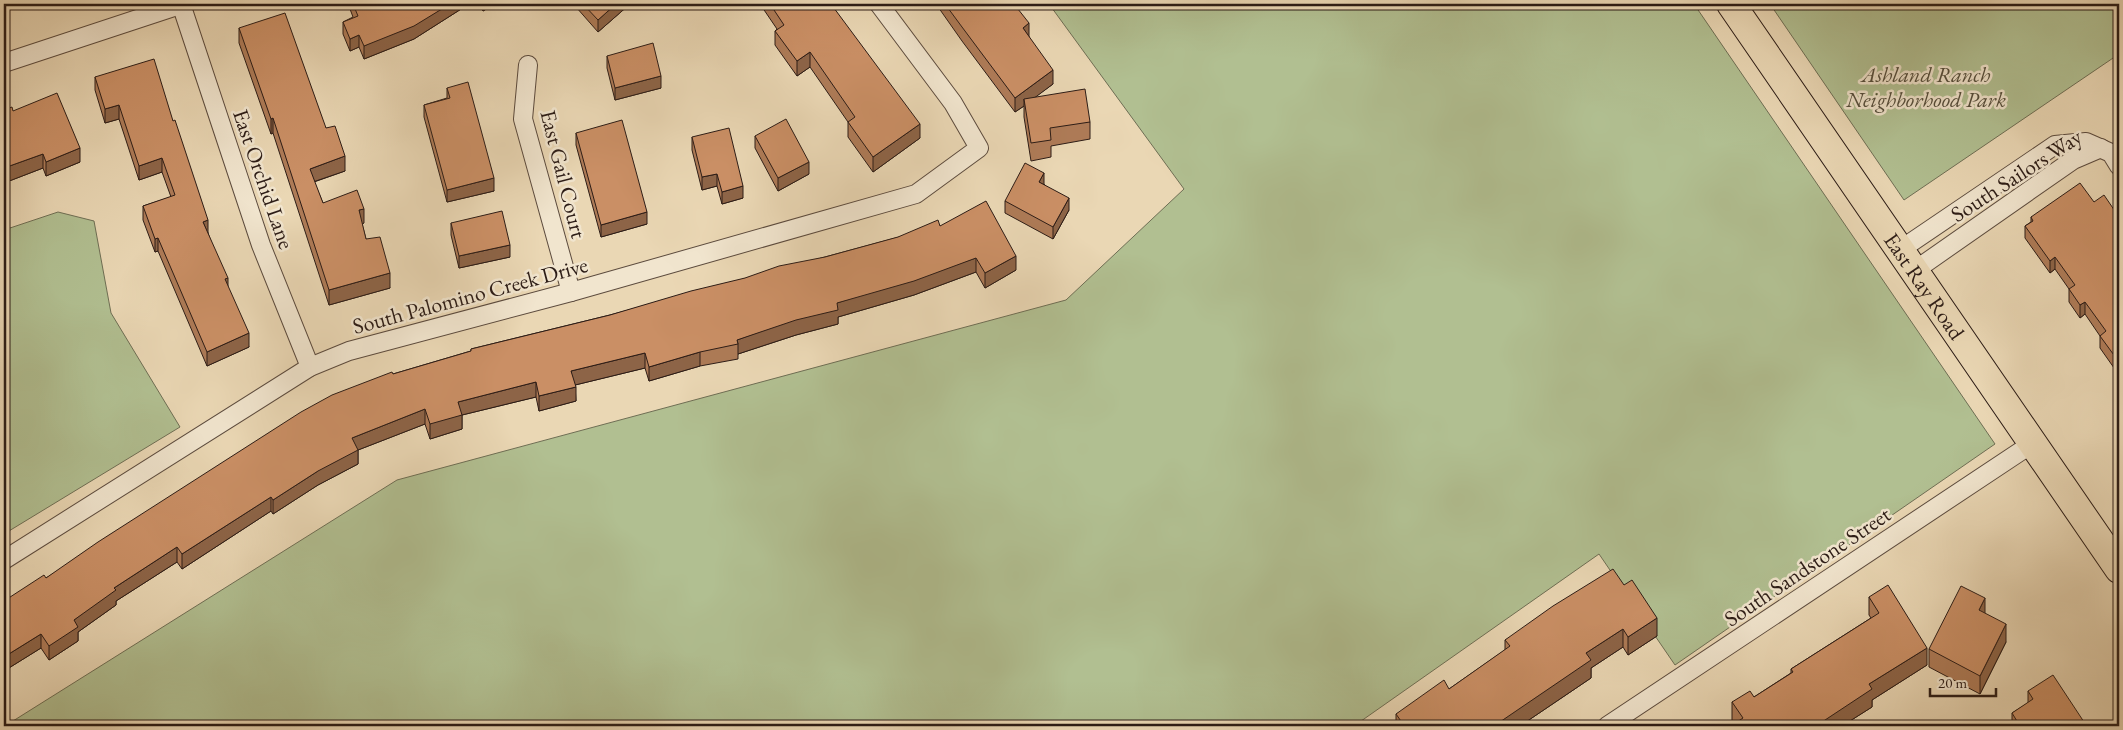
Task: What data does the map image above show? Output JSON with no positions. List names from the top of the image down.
{
  "streets": {
    "main road": ["East Ray Road"],
    "street": [
      "East Gail Court",
      "South Sailors Way",
      "East Orchid Lane",
      "South Palomino Creek Drive",
      "South Sandstone Street"
    ]
  },
  "crossings": [
    ["East Gail Court", "South Palomino Creek Drive"],
    ["South Sailors Way", "East Ray Road"],
    ["East Orchid Lane", "South Palomino Creek Drive"],
    ["East Ray Road", "South Sandstone Street"]
  ],
  "parks": ["Ashland Ranch Neighborhood Park"],
  "scale_bar": "20 m"
}
